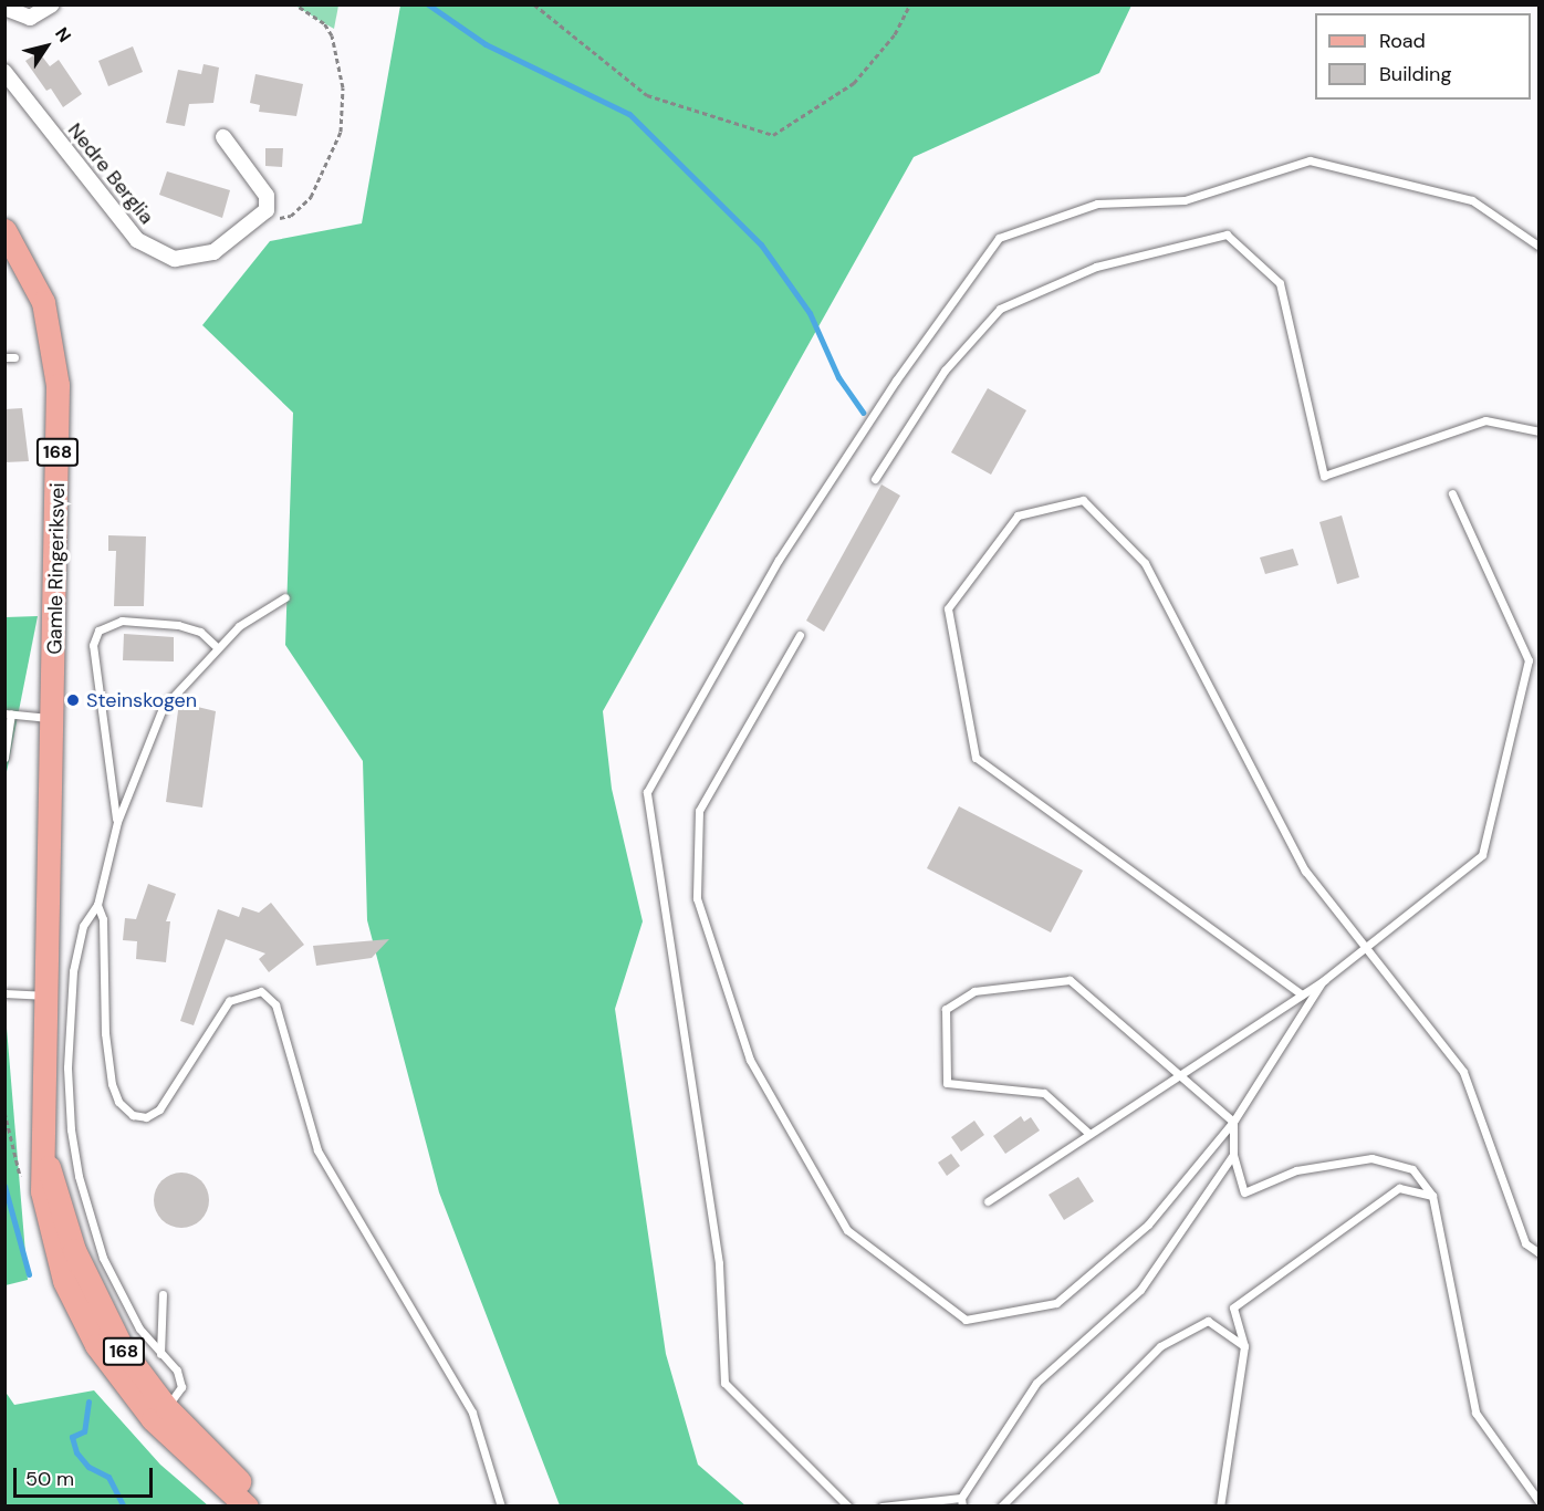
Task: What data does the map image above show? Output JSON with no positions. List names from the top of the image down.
{
  "streets": {
    "main road": ["168", "Gamle Ringeriksvei"],
    "street": ["Nedre Berglia"]
  },
  "places": ["Steinskogen"],
  "legend": ["Road", "Building"],
  "scale_bar": "50 m",
  "north": "top right"
}
